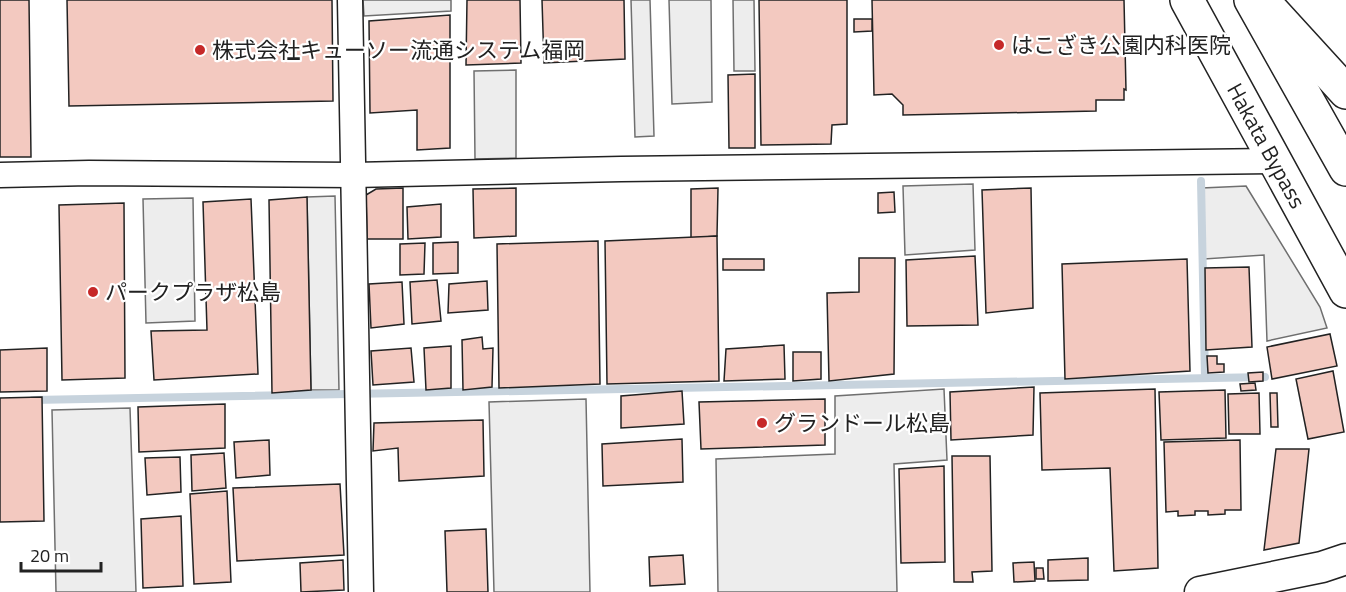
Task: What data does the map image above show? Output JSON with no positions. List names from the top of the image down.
{
  "streets": {
    "main road": ["Hakata Bypass"]
  },
  "places": [
    "はこざき公園内科医院",
    "株式会社キューソー流通システム福岡",
    "パークプラザ松島",
    "グランドール松島"
  ],
  "scale_bar": "20 m"
}
